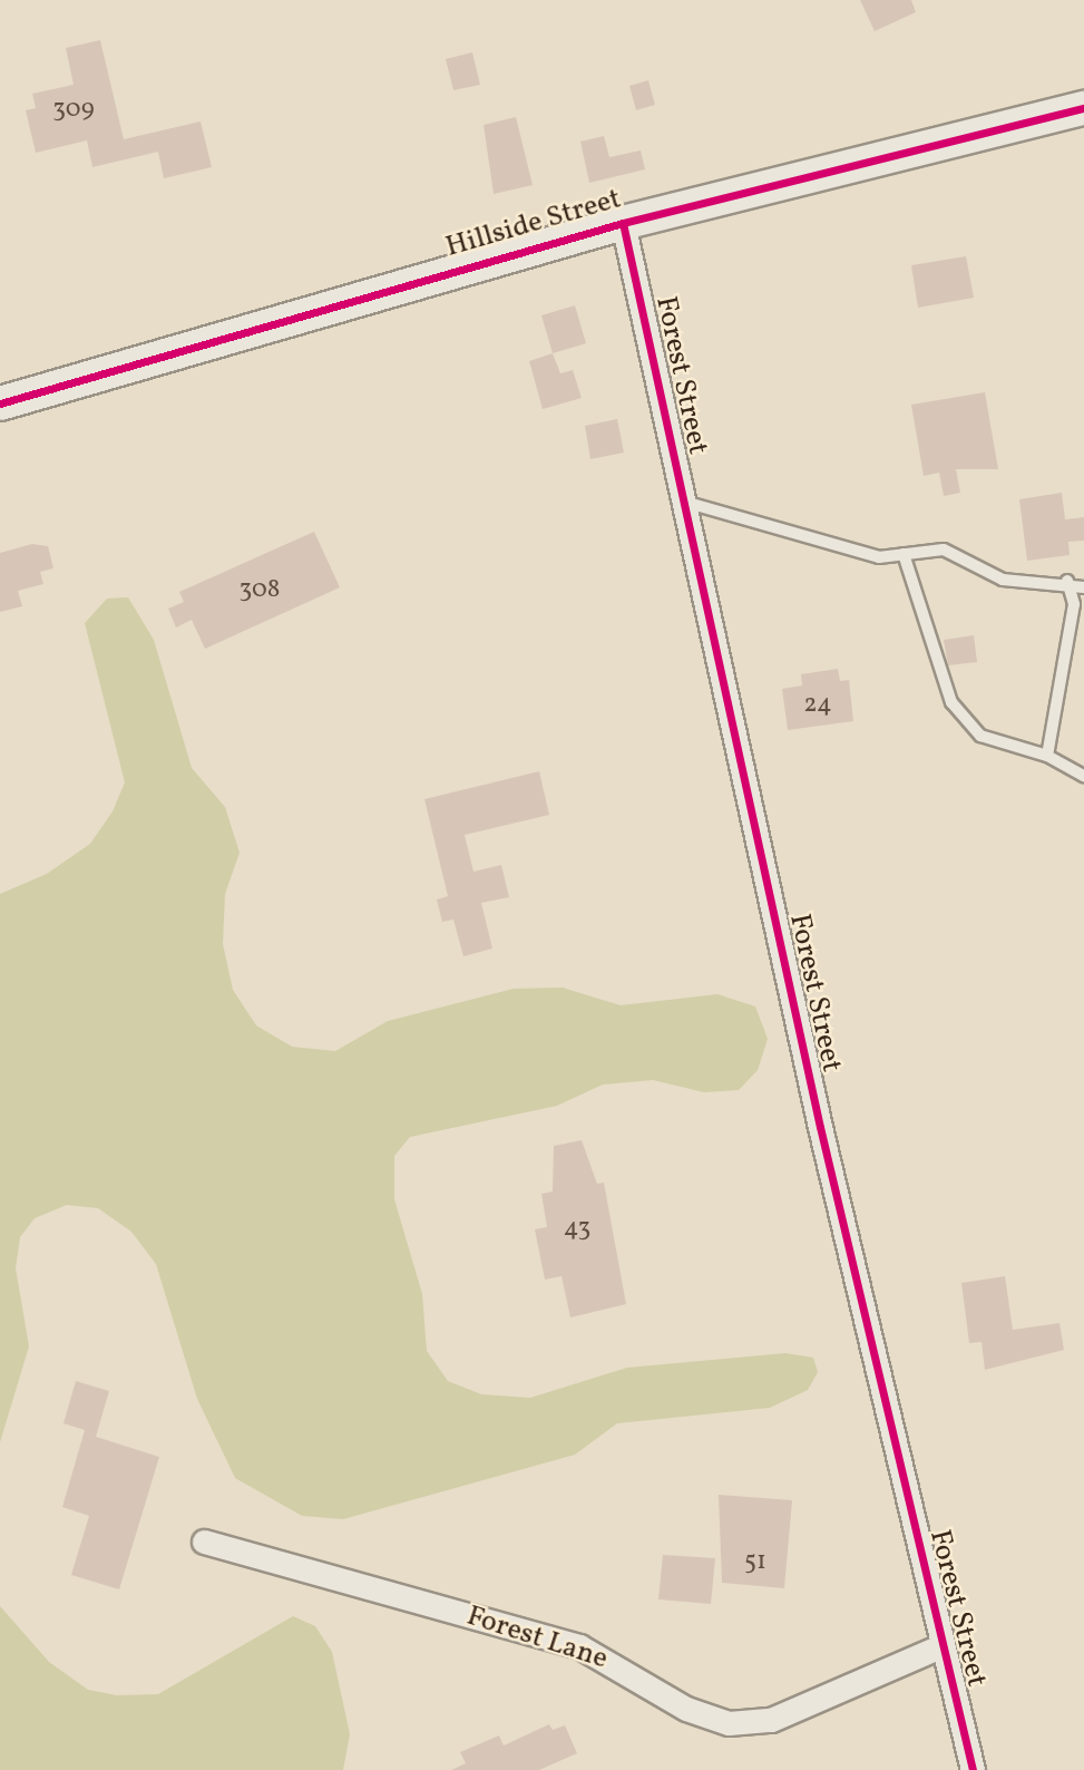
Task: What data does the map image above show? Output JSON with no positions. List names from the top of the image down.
{
  "streets": {
    "street": ["Hillside Street", "Forest Street", "Forest Lane"]
  },
  "crossings": [
    ["Hillside Street", "Forest Street"],
    ["Forest Street", "Forest Lane"]
  ],
  "house_numbers": [
    "309",
    "308",
    "24",
    "43",
    "51"
  ]
}
